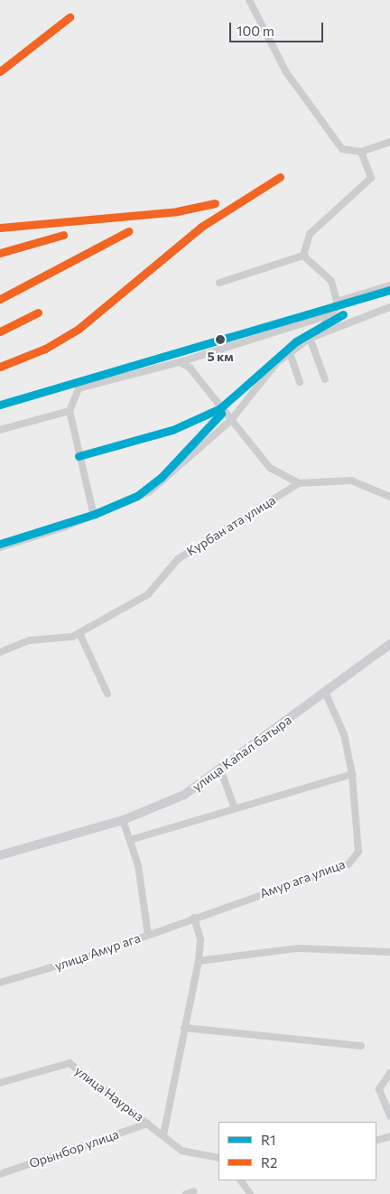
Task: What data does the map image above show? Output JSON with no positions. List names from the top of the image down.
{
  "streets": {
    "main road": ["улица Капал батыра"],
    "street": [
      "Курбан ата улица",
      "Амур ага улица",
      "улица Амур ага",
      "улица Наурыз",
      "Орынбор улица"
    ]
  },
  "crossings": [
    ["Амур ага улица", "улица Амур ага"],
    ["улица Наурыз", "Орынбор улица"]
  ],
  "places": ["5 км"],
  "lines": ["transit line R2", "transit line R1"],
  "legend": ["R1", "R2"],
  "scale_bar": "100 m"
}
